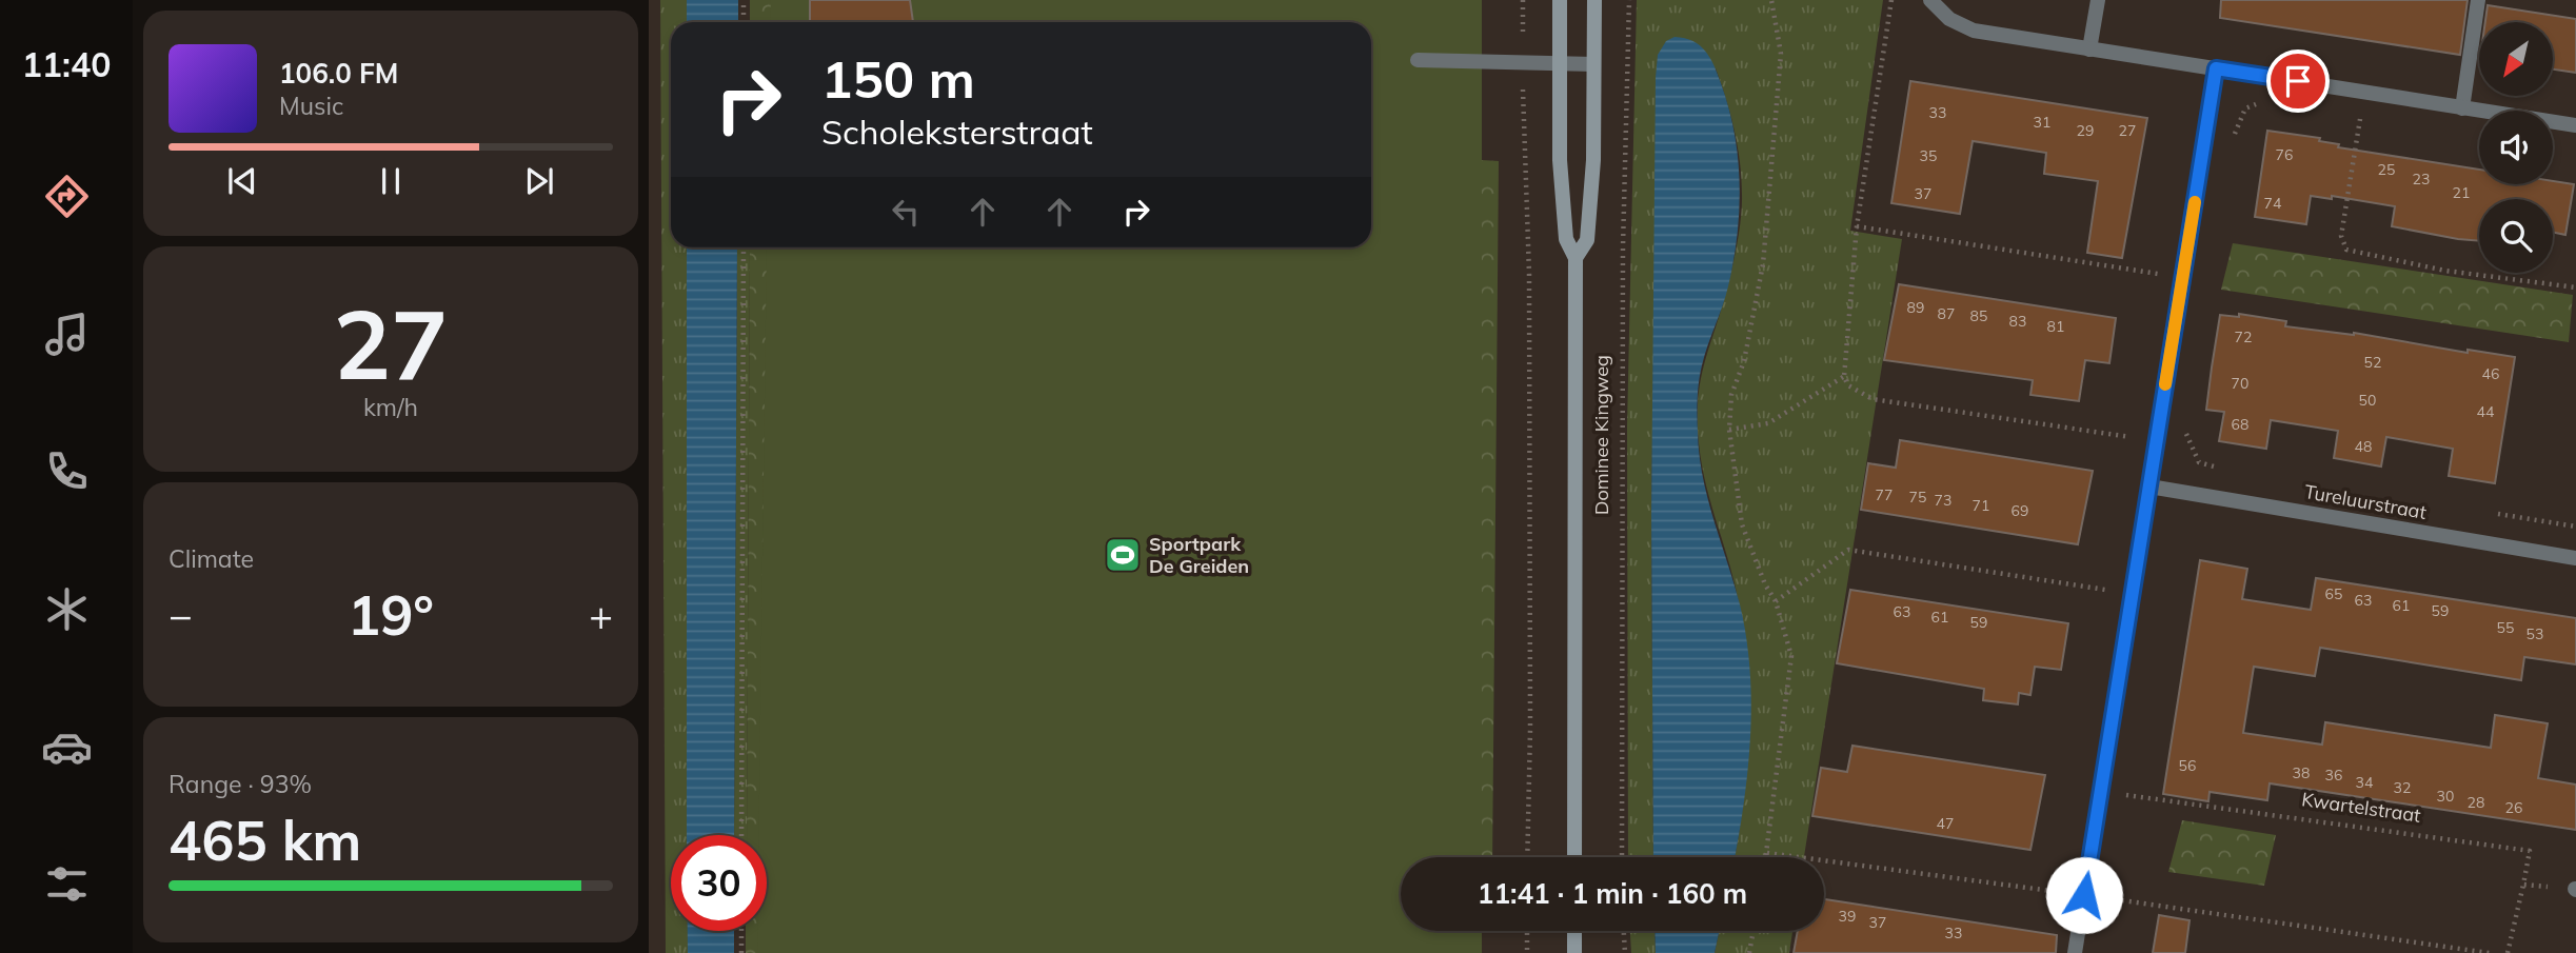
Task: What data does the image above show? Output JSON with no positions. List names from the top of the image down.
{
  "streets": {
    "main road": ["Dominee Kingweg"],
    "street": ["Tureluurstraat"],
    "path": ["Kwartelstraat"]
  },
  "places": {
    "sports": ["Sportpark De Greiden"]
  },
  "house_numbers": [
    "33",
    "31",
    "29",
    "27",
    "76",
    "35",
    "25",
    "23",
    "21",
    "37",
    "74",
    "89",
    "87",
    "85",
    "83",
    "81",
    "72",
    "52",
    "46",
    "70",
    "50",
    "44",
    "68",
    "48",
    "77",
    "75",
    "73",
    "71",
    "69",
    "65",
    "63",
    "61",
    "59",
    "63",
    "61",
    "59",
    "55",
    "53",
    "56",
    "38",
    "36",
    "34",
    "32",
    "30",
    "28",
    "26",
    "47",
    "39",
    "37",
    "33"
  ],
  "north": "bottom left",
  "page": {
    "tabs": "11:40",
    "turn": ["150 m", "Scholeksterstraat"],
    "song": ["106.0 FM", "Music"],
    "tile": [
      ["27", "km/h"],
      "Climate",
      ["Range · 93%", "465 km"]
    ],
    "heat": ["−", "19°", "+"],
    "limit": "30",
    "trip": "11:41 · 1 min · 160 m"
  }
}
